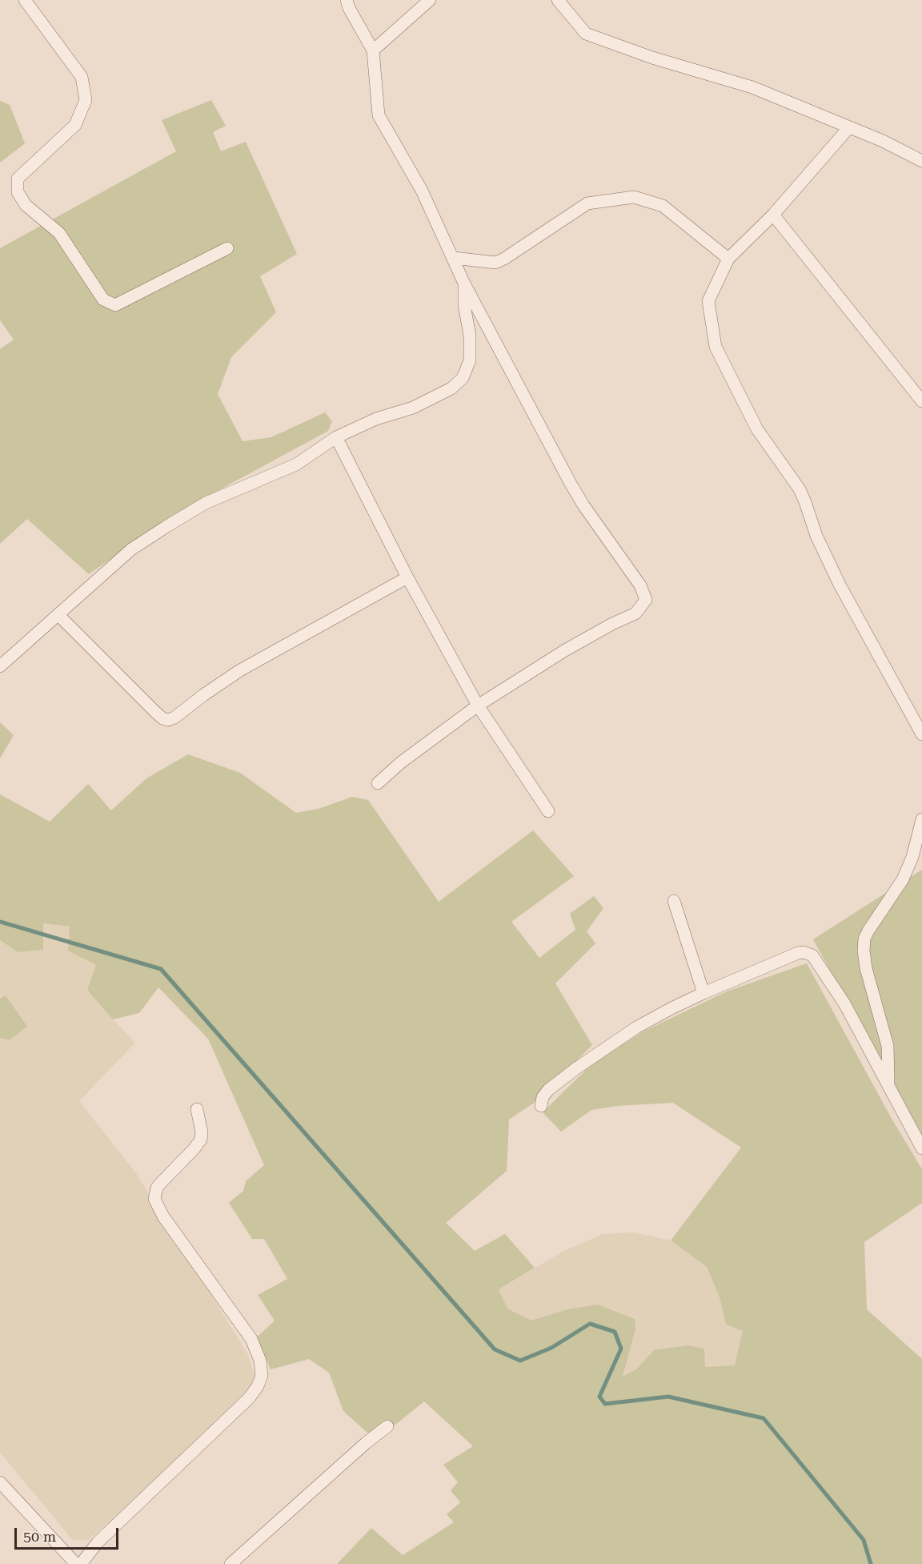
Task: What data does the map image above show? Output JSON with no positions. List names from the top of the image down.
{
  "scale_bar": "50 m"
}
